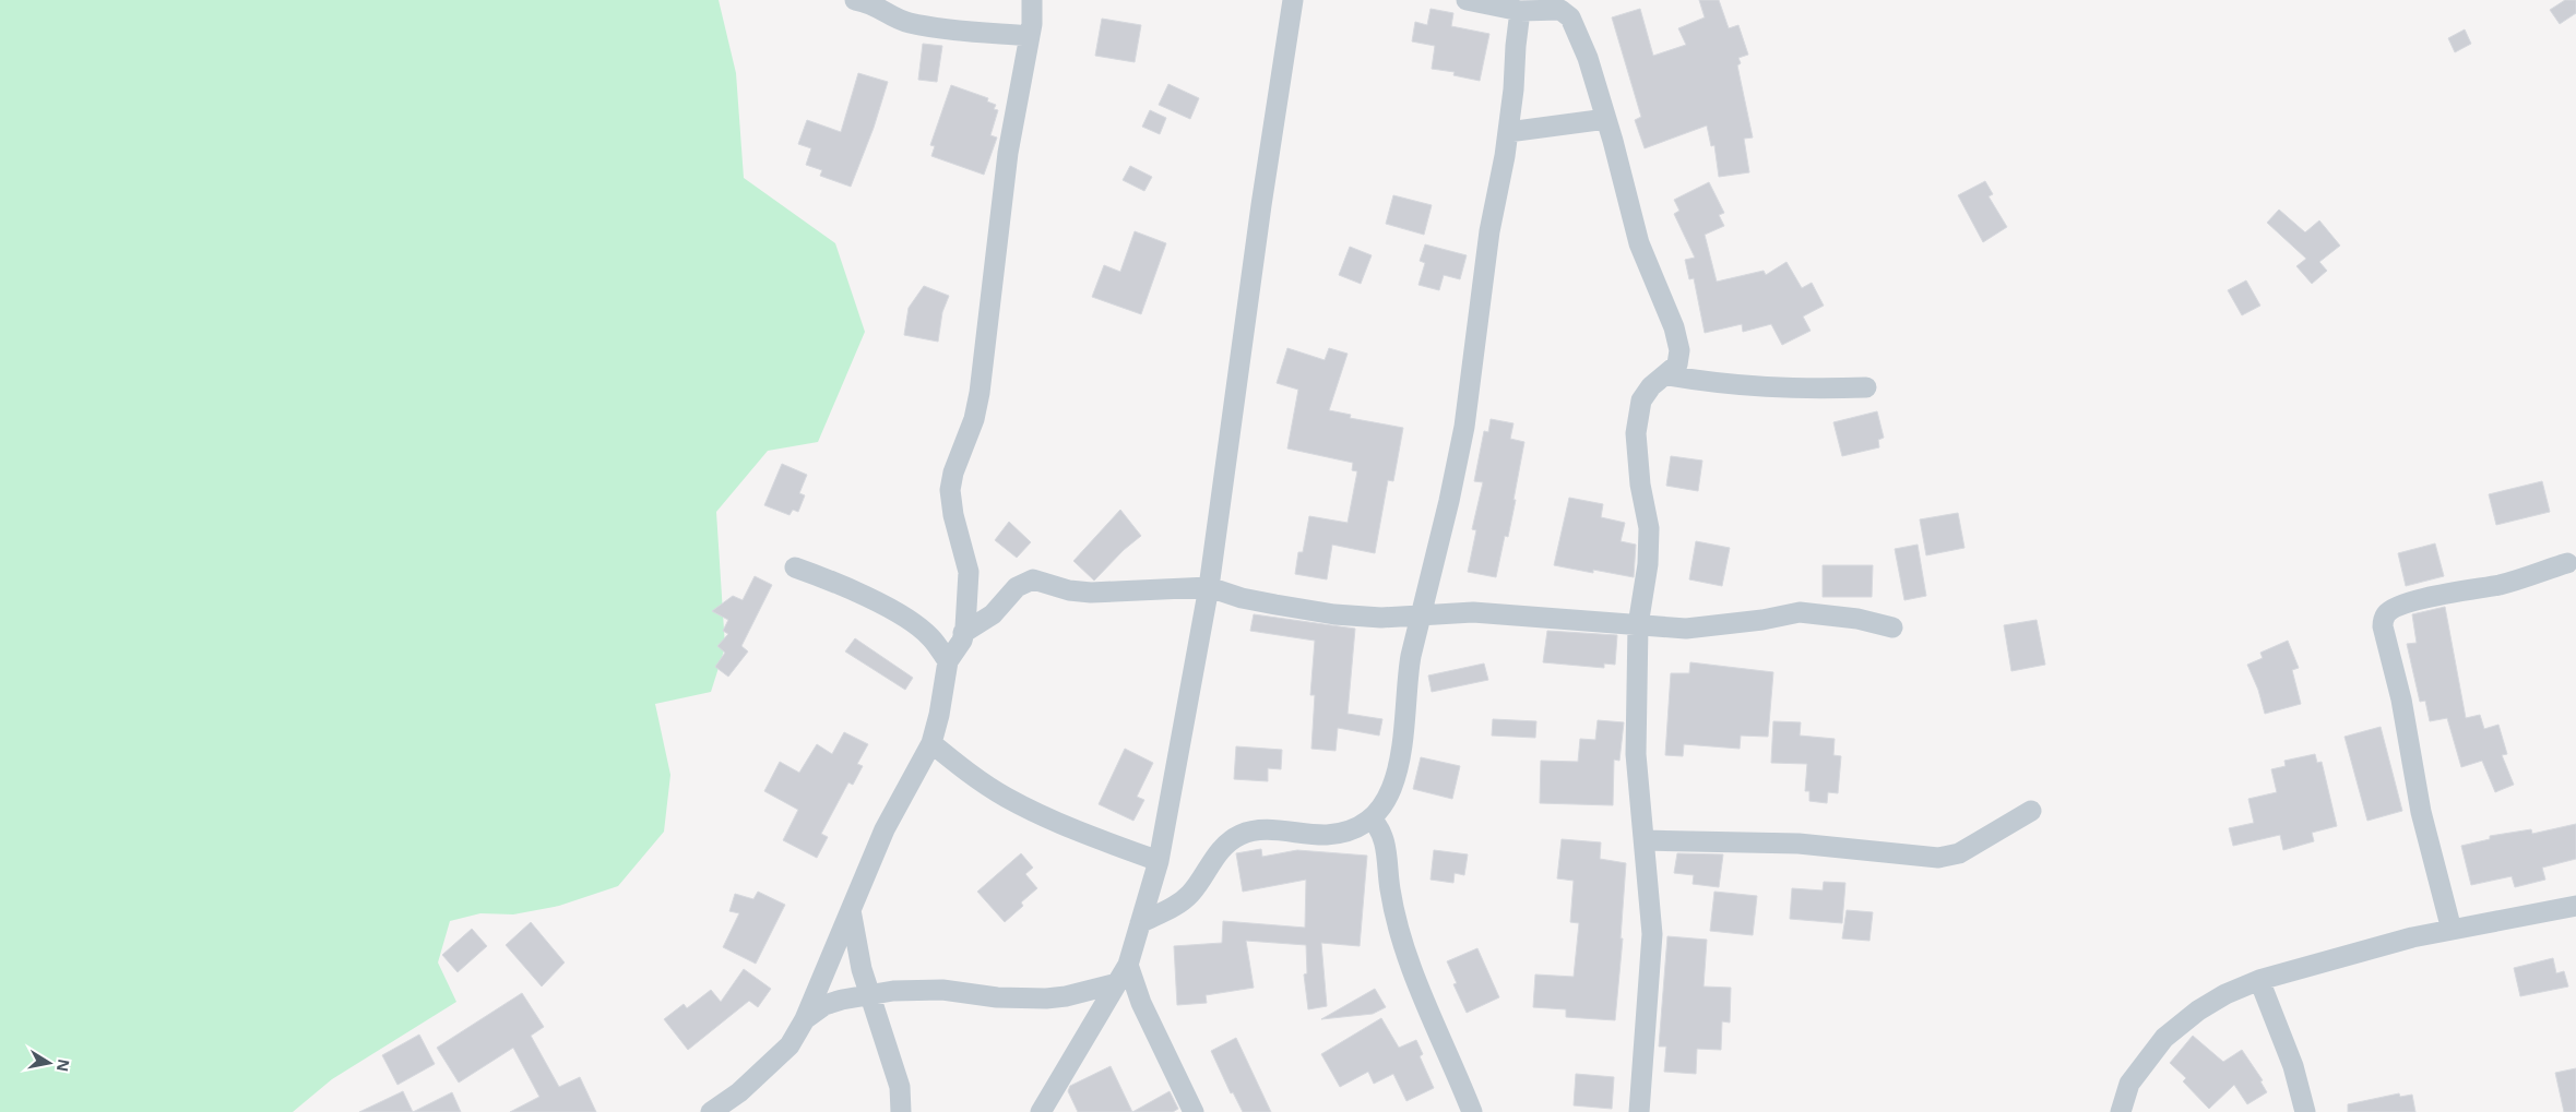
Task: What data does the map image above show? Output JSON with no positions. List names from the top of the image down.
{
  "north": "right"
}
